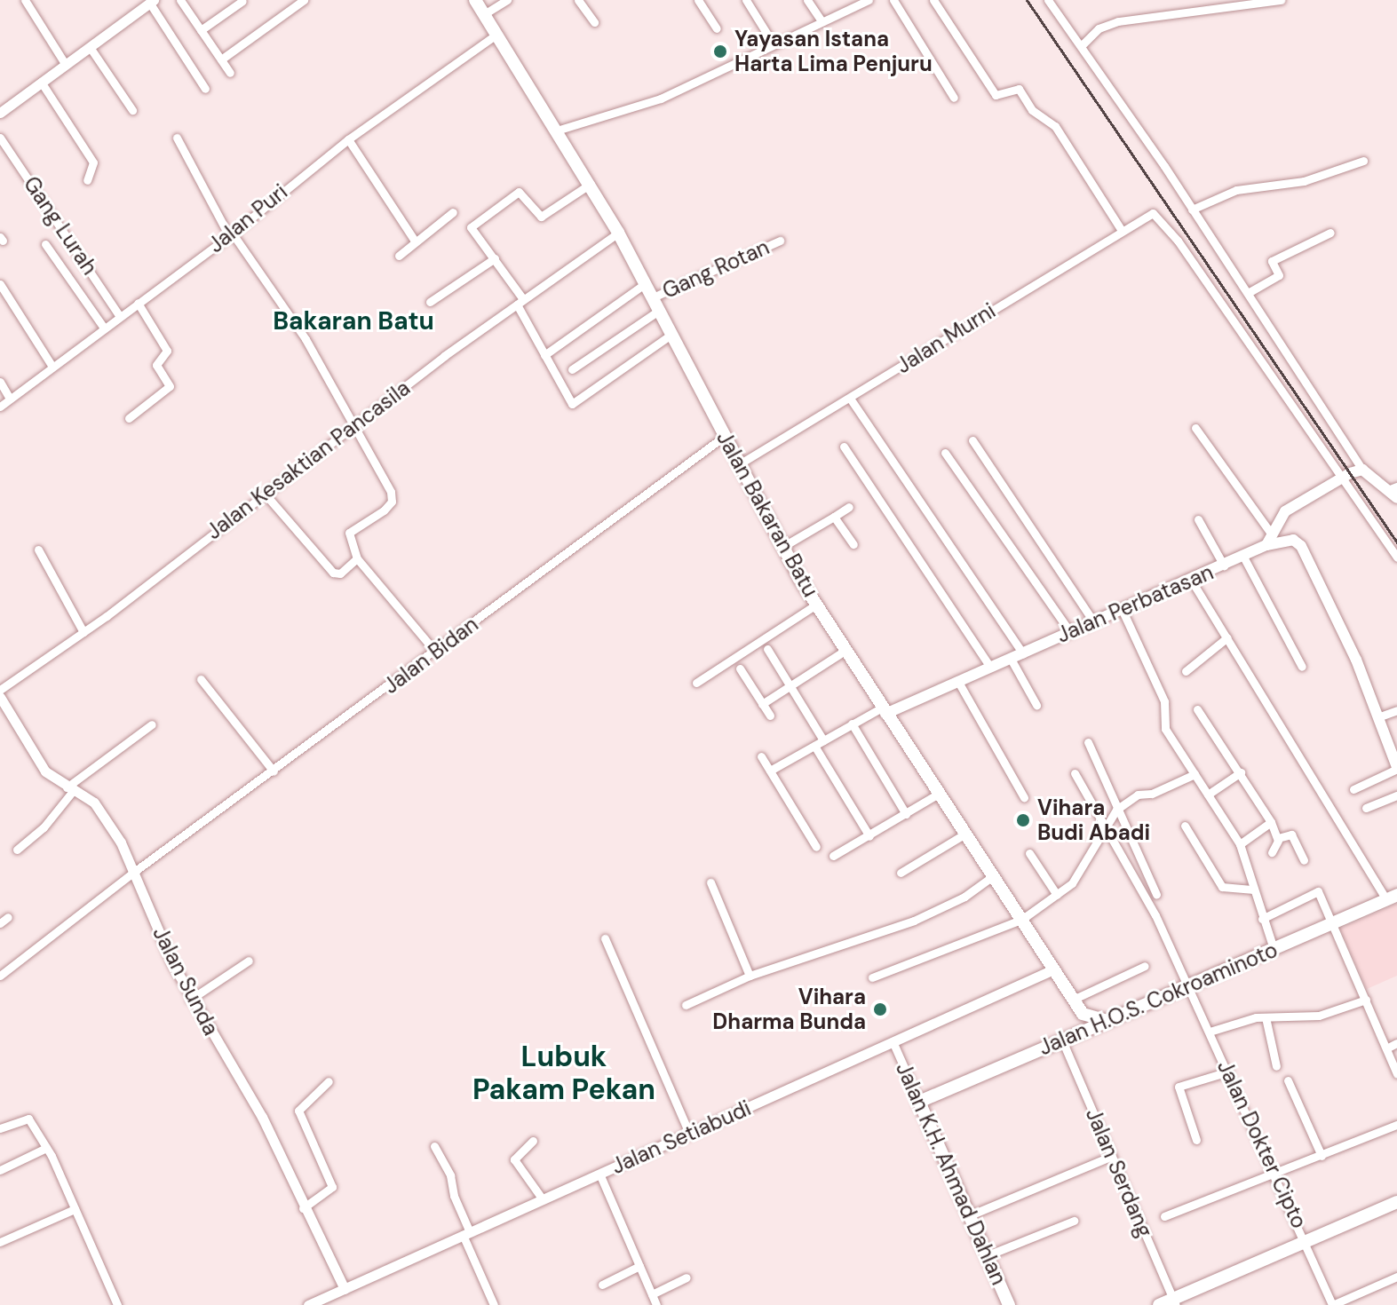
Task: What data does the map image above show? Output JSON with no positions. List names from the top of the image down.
{
  "streets": {
    "main road": [
      "Jalan Bakaran Batu",
      "Jalan Perbatasan",
      "Jalan H.O.S. Cokroaminoto",
      "Jalan K.H. Ahmad Dahlan"
    ],
    "street": [
      "Jalan Puri",
      "Gang Lurah",
      "Gang Rotan",
      "Jalan Murni",
      "Jalan Kesaktian Pancasila",
      "Jalan Bidan",
      "Jalan Sunda",
      "Jalan Setiabudi",
      "Jalan Dokter Cipto",
      "Jalan Serdang"
    ]
  },
  "crossings": [
    ["Jalan Puri", "Gang Lurah"],
    ["Jalan Puri", "Jalan Bakaran Batu"],
    ["Gang Rotan", "Jalan Bakaran Batu"],
    ["Jalan Murni", "Jalan Bakaran Batu"],
    ["Jalan Murni", "Jalan Perbatasan"],
    ["Jalan Kesaktian Pancasila", "Jalan Bakaran Batu"],
    ["Jalan Bakaran Batu", "Jalan Perbatasan"],
    ["Jalan Bakaran Batu", "Jalan Bidan"],
    ["Jalan Bakaran Batu", "Jalan Setiabudi"],
    ["Jalan Bidan", "Jalan Sunda"],
    ["Jalan Sunda", "Jalan Setiabudi"],
    ["Jalan H.O.S. Cokroaminoto", "Jalan Dokter Cipto"],
    ["Jalan H.O.S. Cokroaminoto", "Jalan Serdang"],
    ["Jalan H.O.S. Cokroaminoto", "Jalan K.H. Ahmad Dahlan"],
    ["Jalan Setiabudi", "Jalan K.H. Ahmad Dahlan"]
  ],
  "districts": ["Bakaran Batu", "Lubuk Pakam Pekan"],
  "places": ["Yayasan Istana Harta Lima Penjuru", "Vihara Budi Abadi", "Vihara Dharma Bunda"]
}
